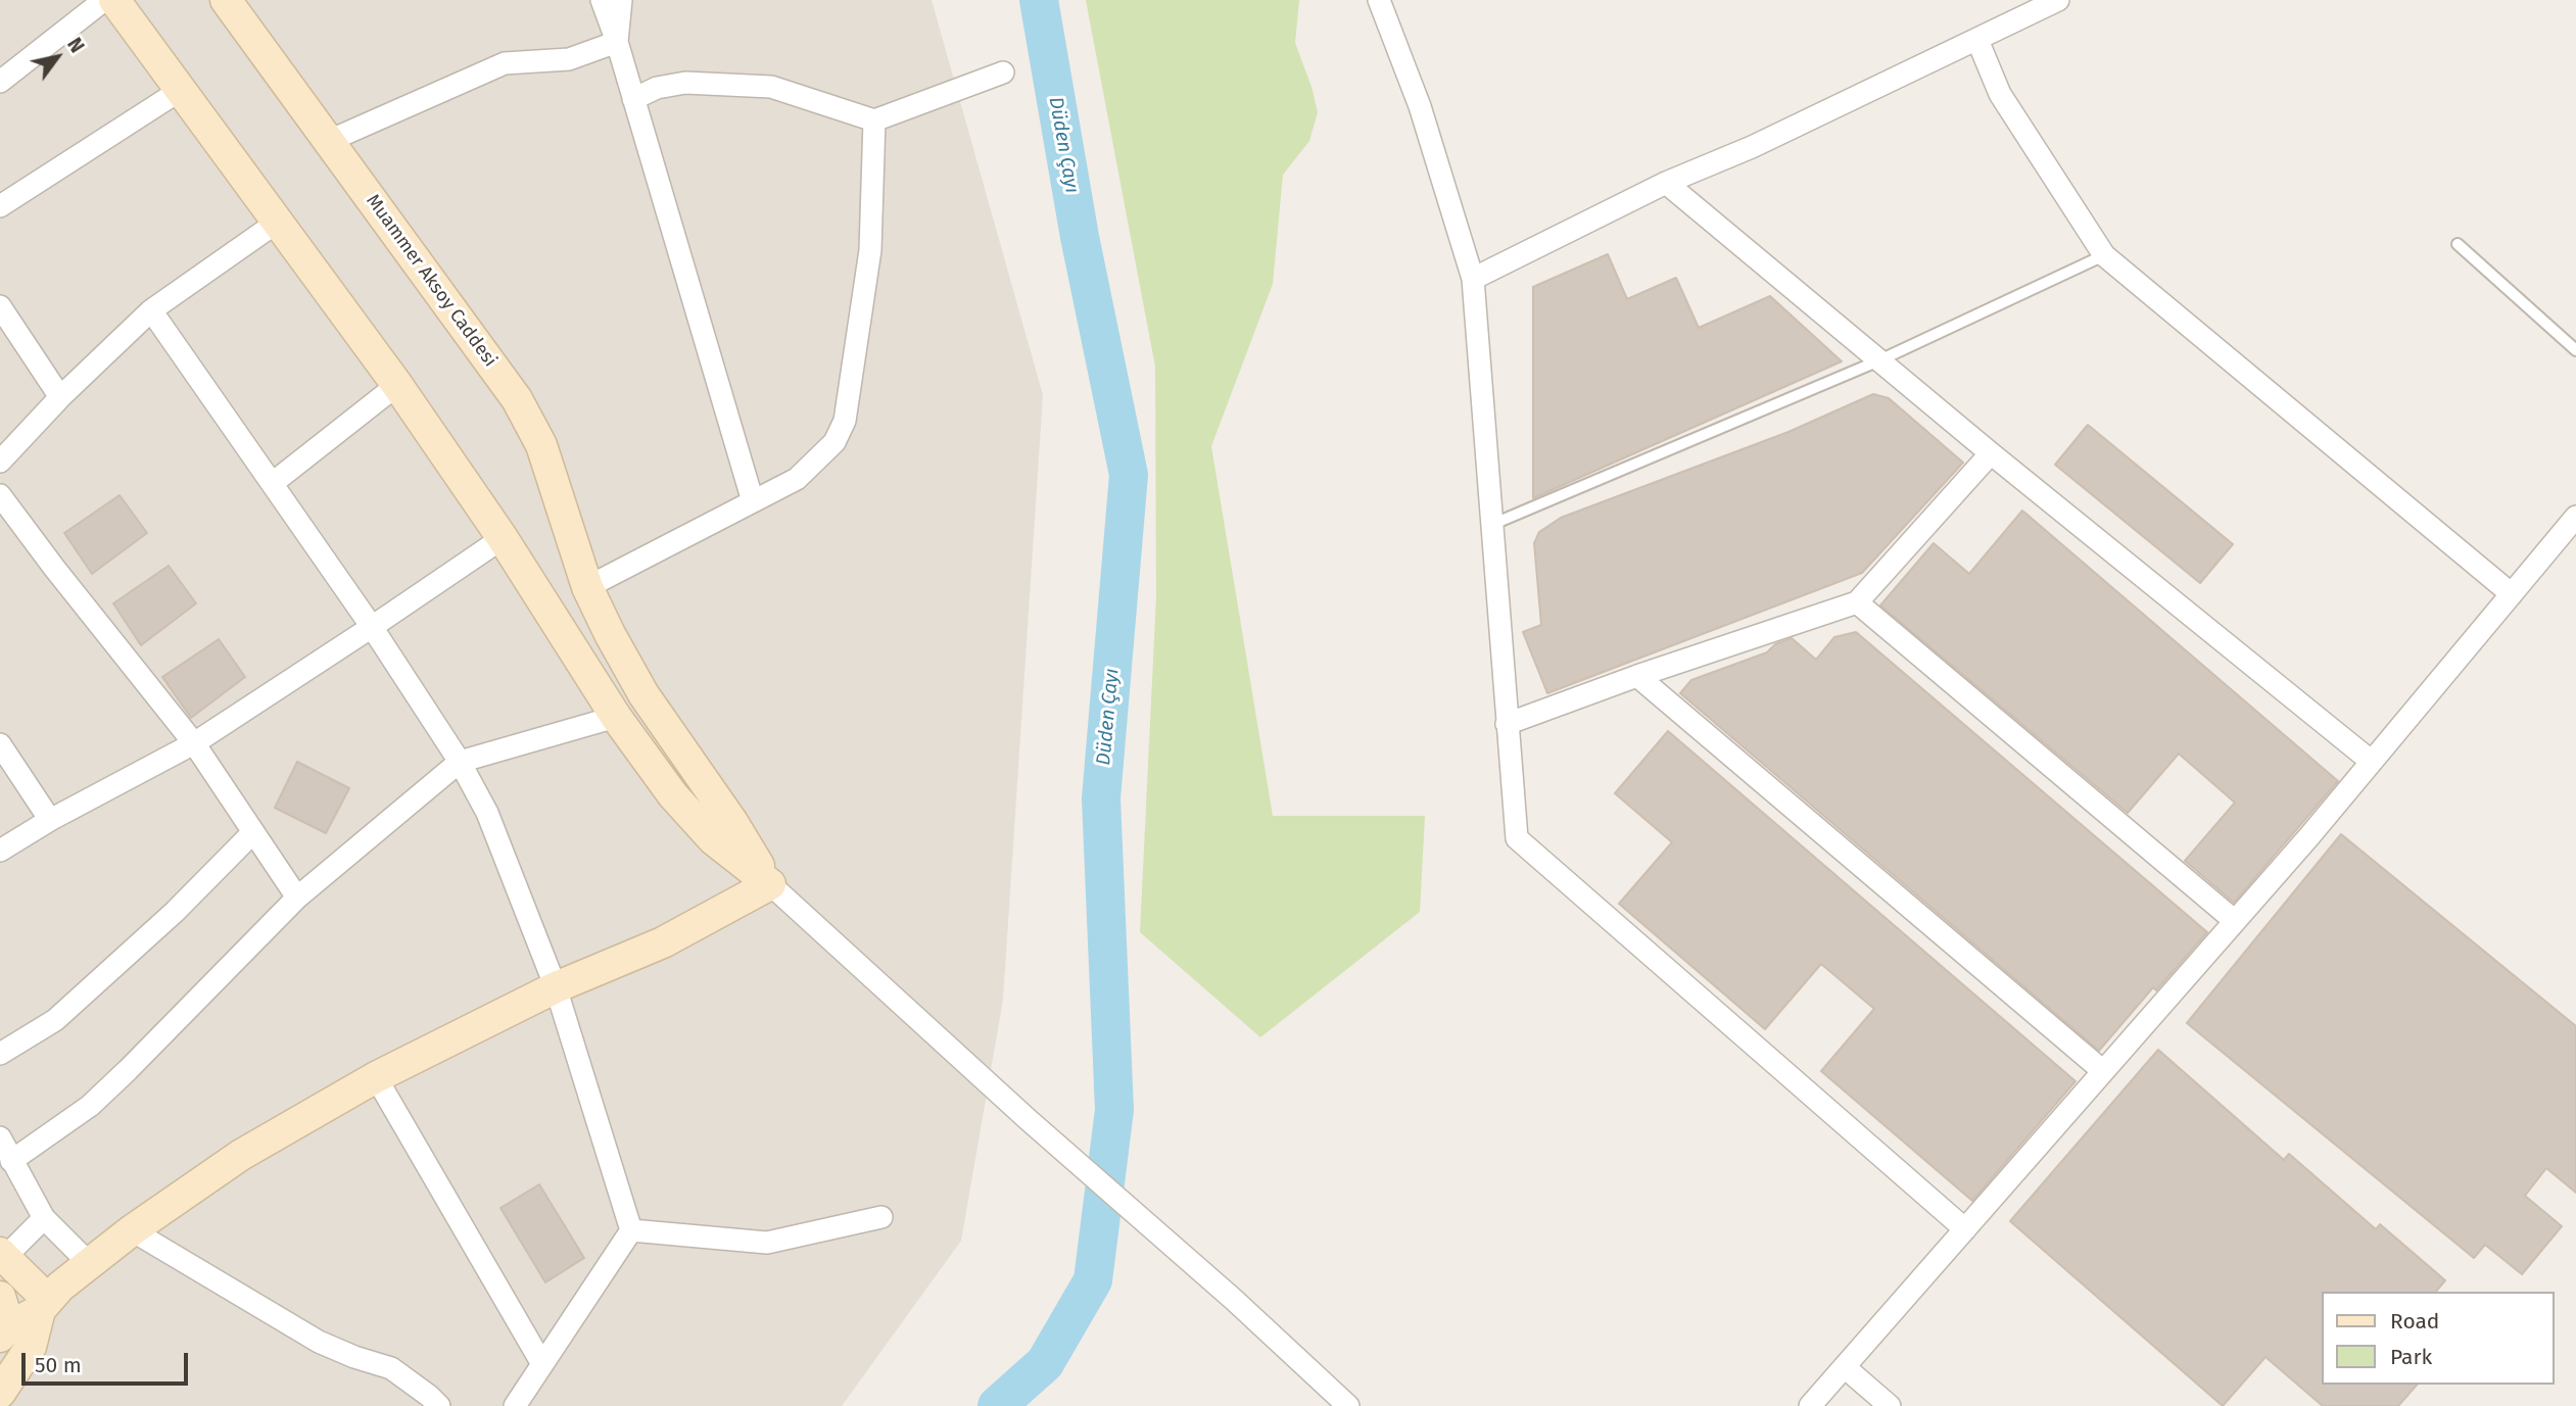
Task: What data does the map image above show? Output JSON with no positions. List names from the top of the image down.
{
  "streets": {
    "main road": ["Muammer Aksoy Caddesi"]
  },
  "water": ["Düden Çayı"],
  "legend": ["Road", "Park"],
  "scale_bar": "50 m",
  "north": "top right"
}
